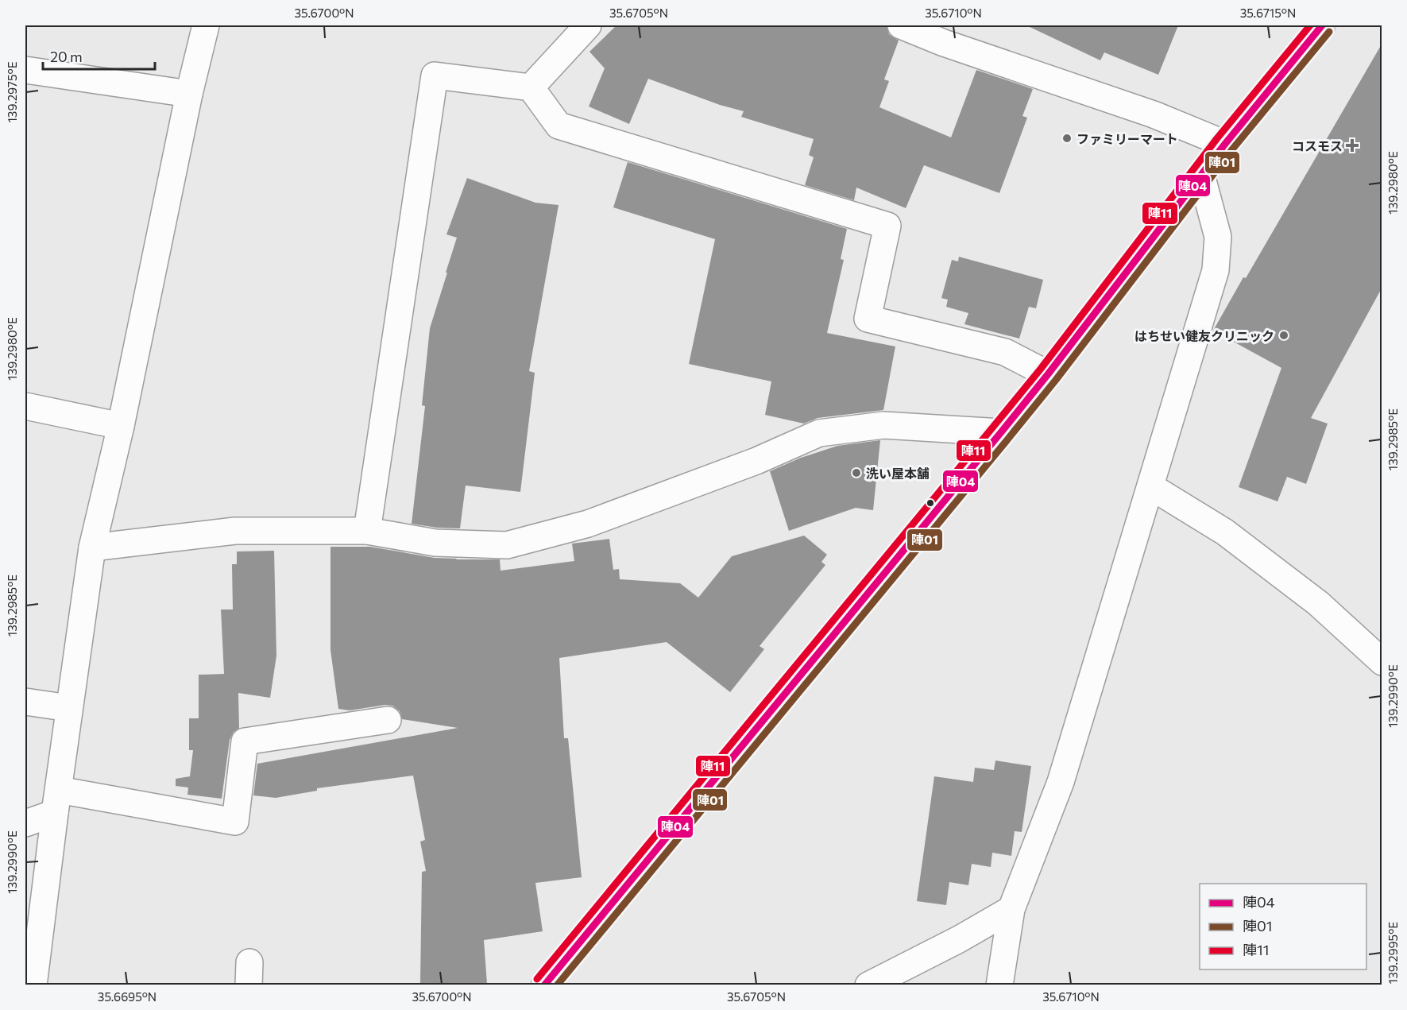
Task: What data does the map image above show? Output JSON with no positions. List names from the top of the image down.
{
  "places": {
    "other": ["ファミリーマート", "はちせい健友クリニック", "洗い屋本舗"],
    "health": ["コスモス"]
  },
  "lines": ["transit line 陣04", "transit line 陣11", "transit line 陣01"],
  "legend": ["陣04", "陣01", "陣11"],
  "scale_bar": "20 m",
  "coordinates": [
    "35.6700°N",
    "35.6705°N",
    "35.6710°N",
    "35.6715°N",
    "139.2975°E",
    "139.2980°E",
    "139.2985°E",
    "139.2990°E",
    "139.2995°E",
    "35.6695°N"
  ]
}
